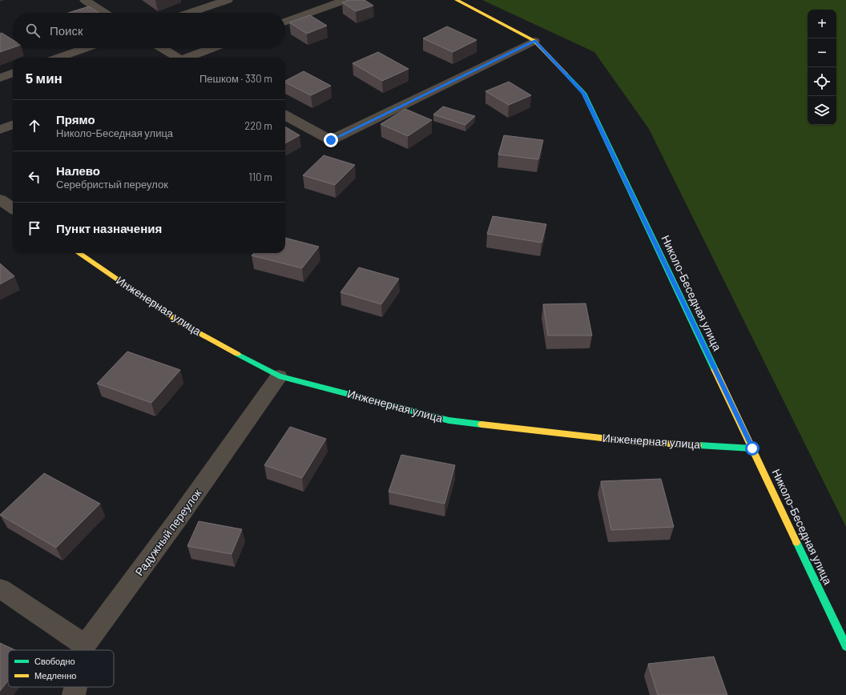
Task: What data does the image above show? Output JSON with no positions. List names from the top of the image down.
{
  "streets": {
    "street": ["Николо-Беседная улица", "Инженерная улица", "Радужный переулок"]
  },
  "crossings": [
    ["Николо-Беседная улица", "Инженерная улица"],
    ["Инженерная улица", "Радужный переулок"]
  ],
  "legend": ["Свободно", "Медленно"],
  "page": {
    "map_buttons": ["+", "−"],
    "search": "Поиск",
    "heading": ["5 мин", "Пешком · 330 m"],
    "list": [
      ["Прямо", "Николо-Беседная улица", "220 m"],
      ["Налево", "Серебристый переулок", "110 m"],
      "Пункт назначения"
    ]
  }
}
